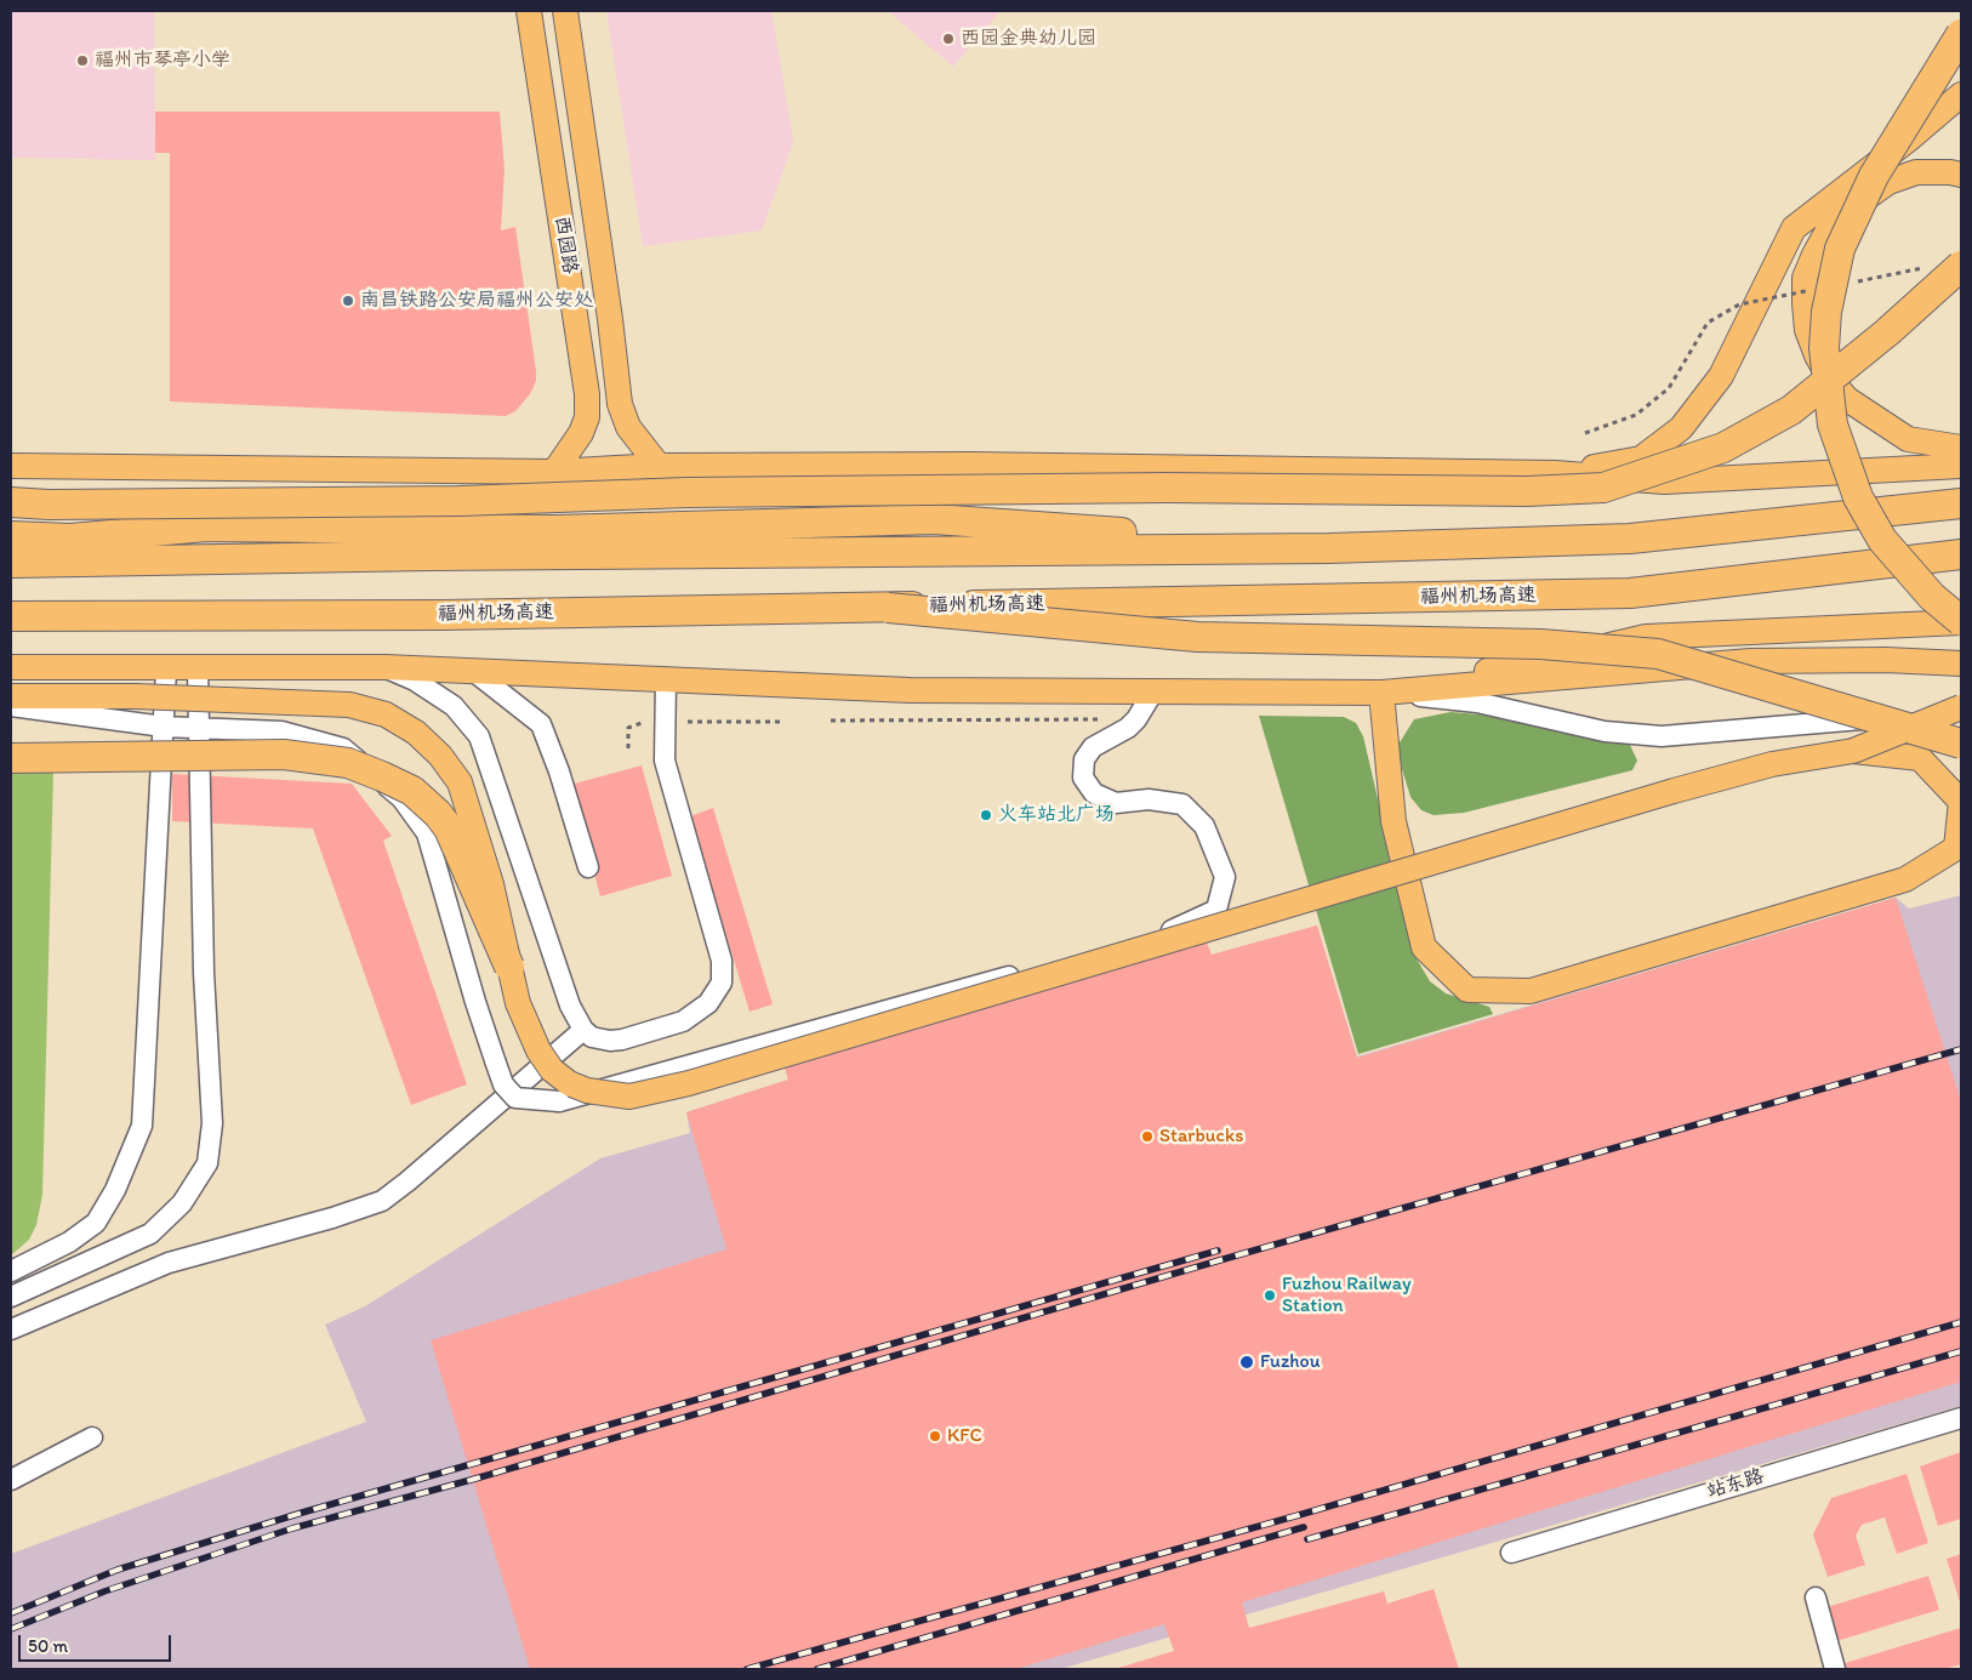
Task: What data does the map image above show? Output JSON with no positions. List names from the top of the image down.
{
  "streets": {
    "highway": ["福州机场高速"],
    "main road": ["西园路"],
    "street": ["站东路"]
  },
  "places": [
    "西园金典幼儿园",
    "福州市琴亭小学",
    "南昌铁路公安局福州公安处",
    "火车站北广场",
    "Starbucks",
    "Fuzhou Railway Station",
    "Fuzhou",
    "KFC"
  ],
  "scale_bar": "50 m"
}
